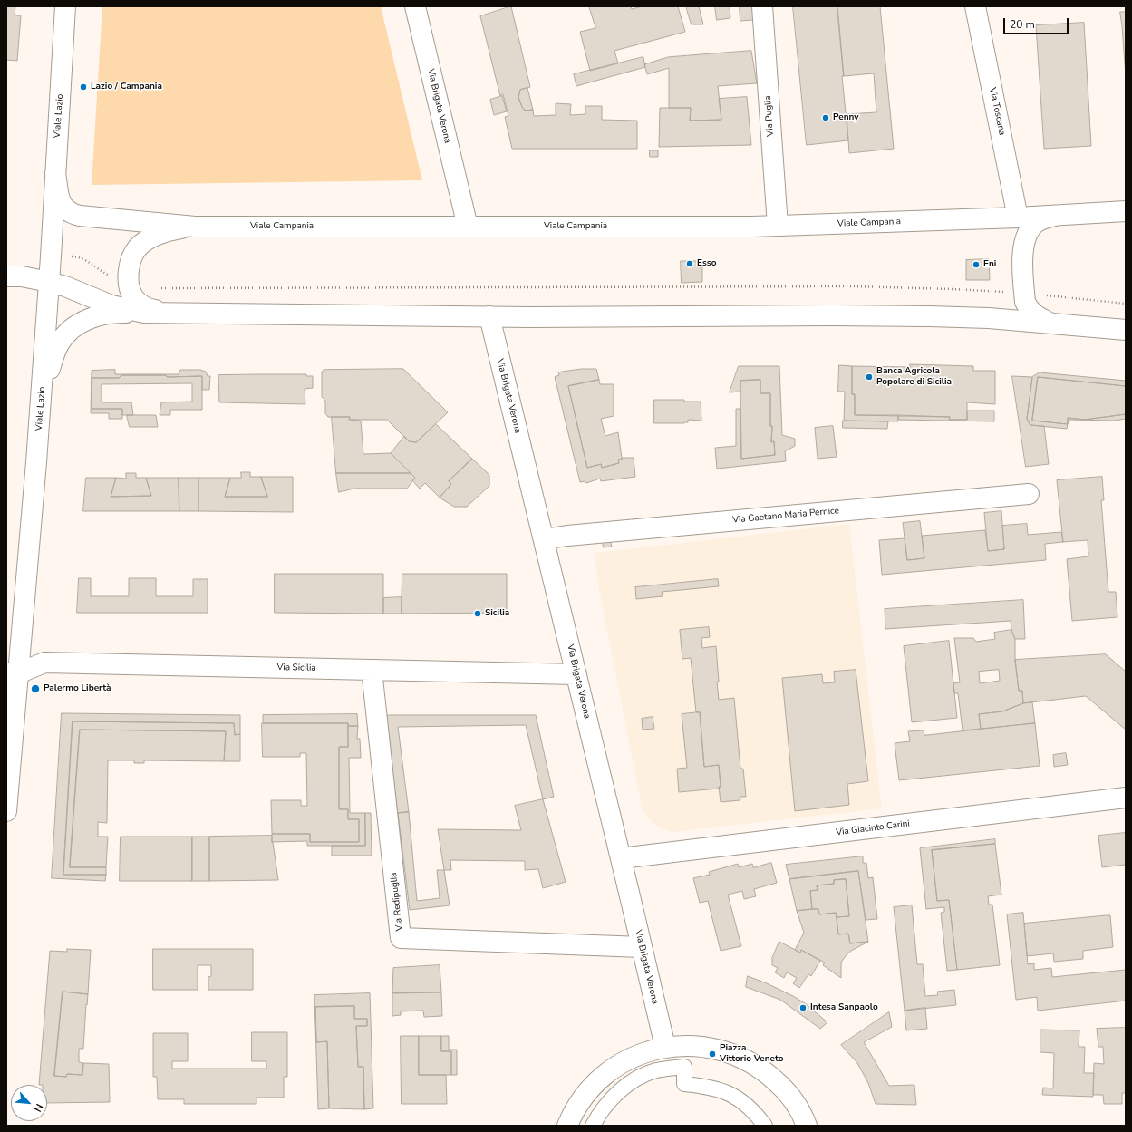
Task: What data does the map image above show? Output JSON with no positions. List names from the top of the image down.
{
  "streets": {
    "street": [
      "Via Brigata Verona",
      "Via Toscana",
      "Viale Lazio",
      "Via Puglia",
      "Viale Campania",
      "Via Gaetano Maria Pernice",
      "Via Sicilia",
      "Via Giacinto Carini",
      "Via Redipuglia"
    ]
  },
  "crossings": [
    ["Via Brigata Verona", "Viale Campania"],
    ["Via Brigata Verona", "Via Gaetano Maria Pernice"],
    ["Via Brigata Verona", "Via Sicilia"],
    ["Via Brigata Verona", "Via Giacinto Carini"],
    ["Via Brigata Verona", "Via Redipuglia"],
    ["Via Toscana", "Viale Campania"],
    ["Viale Lazio", "Viale Campania"],
    ["Viale Lazio", "Via Sicilia"],
    ["Via Puglia", "Viale Campania"],
    ["Via Sicilia", "Via Redipuglia"]
  ],
  "places": [
    "Lazio / Campania",
    "Penny",
    "Esso",
    "Eni",
    "Banca Agricola Popolare di Sicilia",
    "Sicilia",
    "Palermo Libertà",
    "Intesa Sanpaolo",
    "Piazza Vittorio Veneto"
  ],
  "scale_bar": "20 m",
  "north": "bottom right"
}
